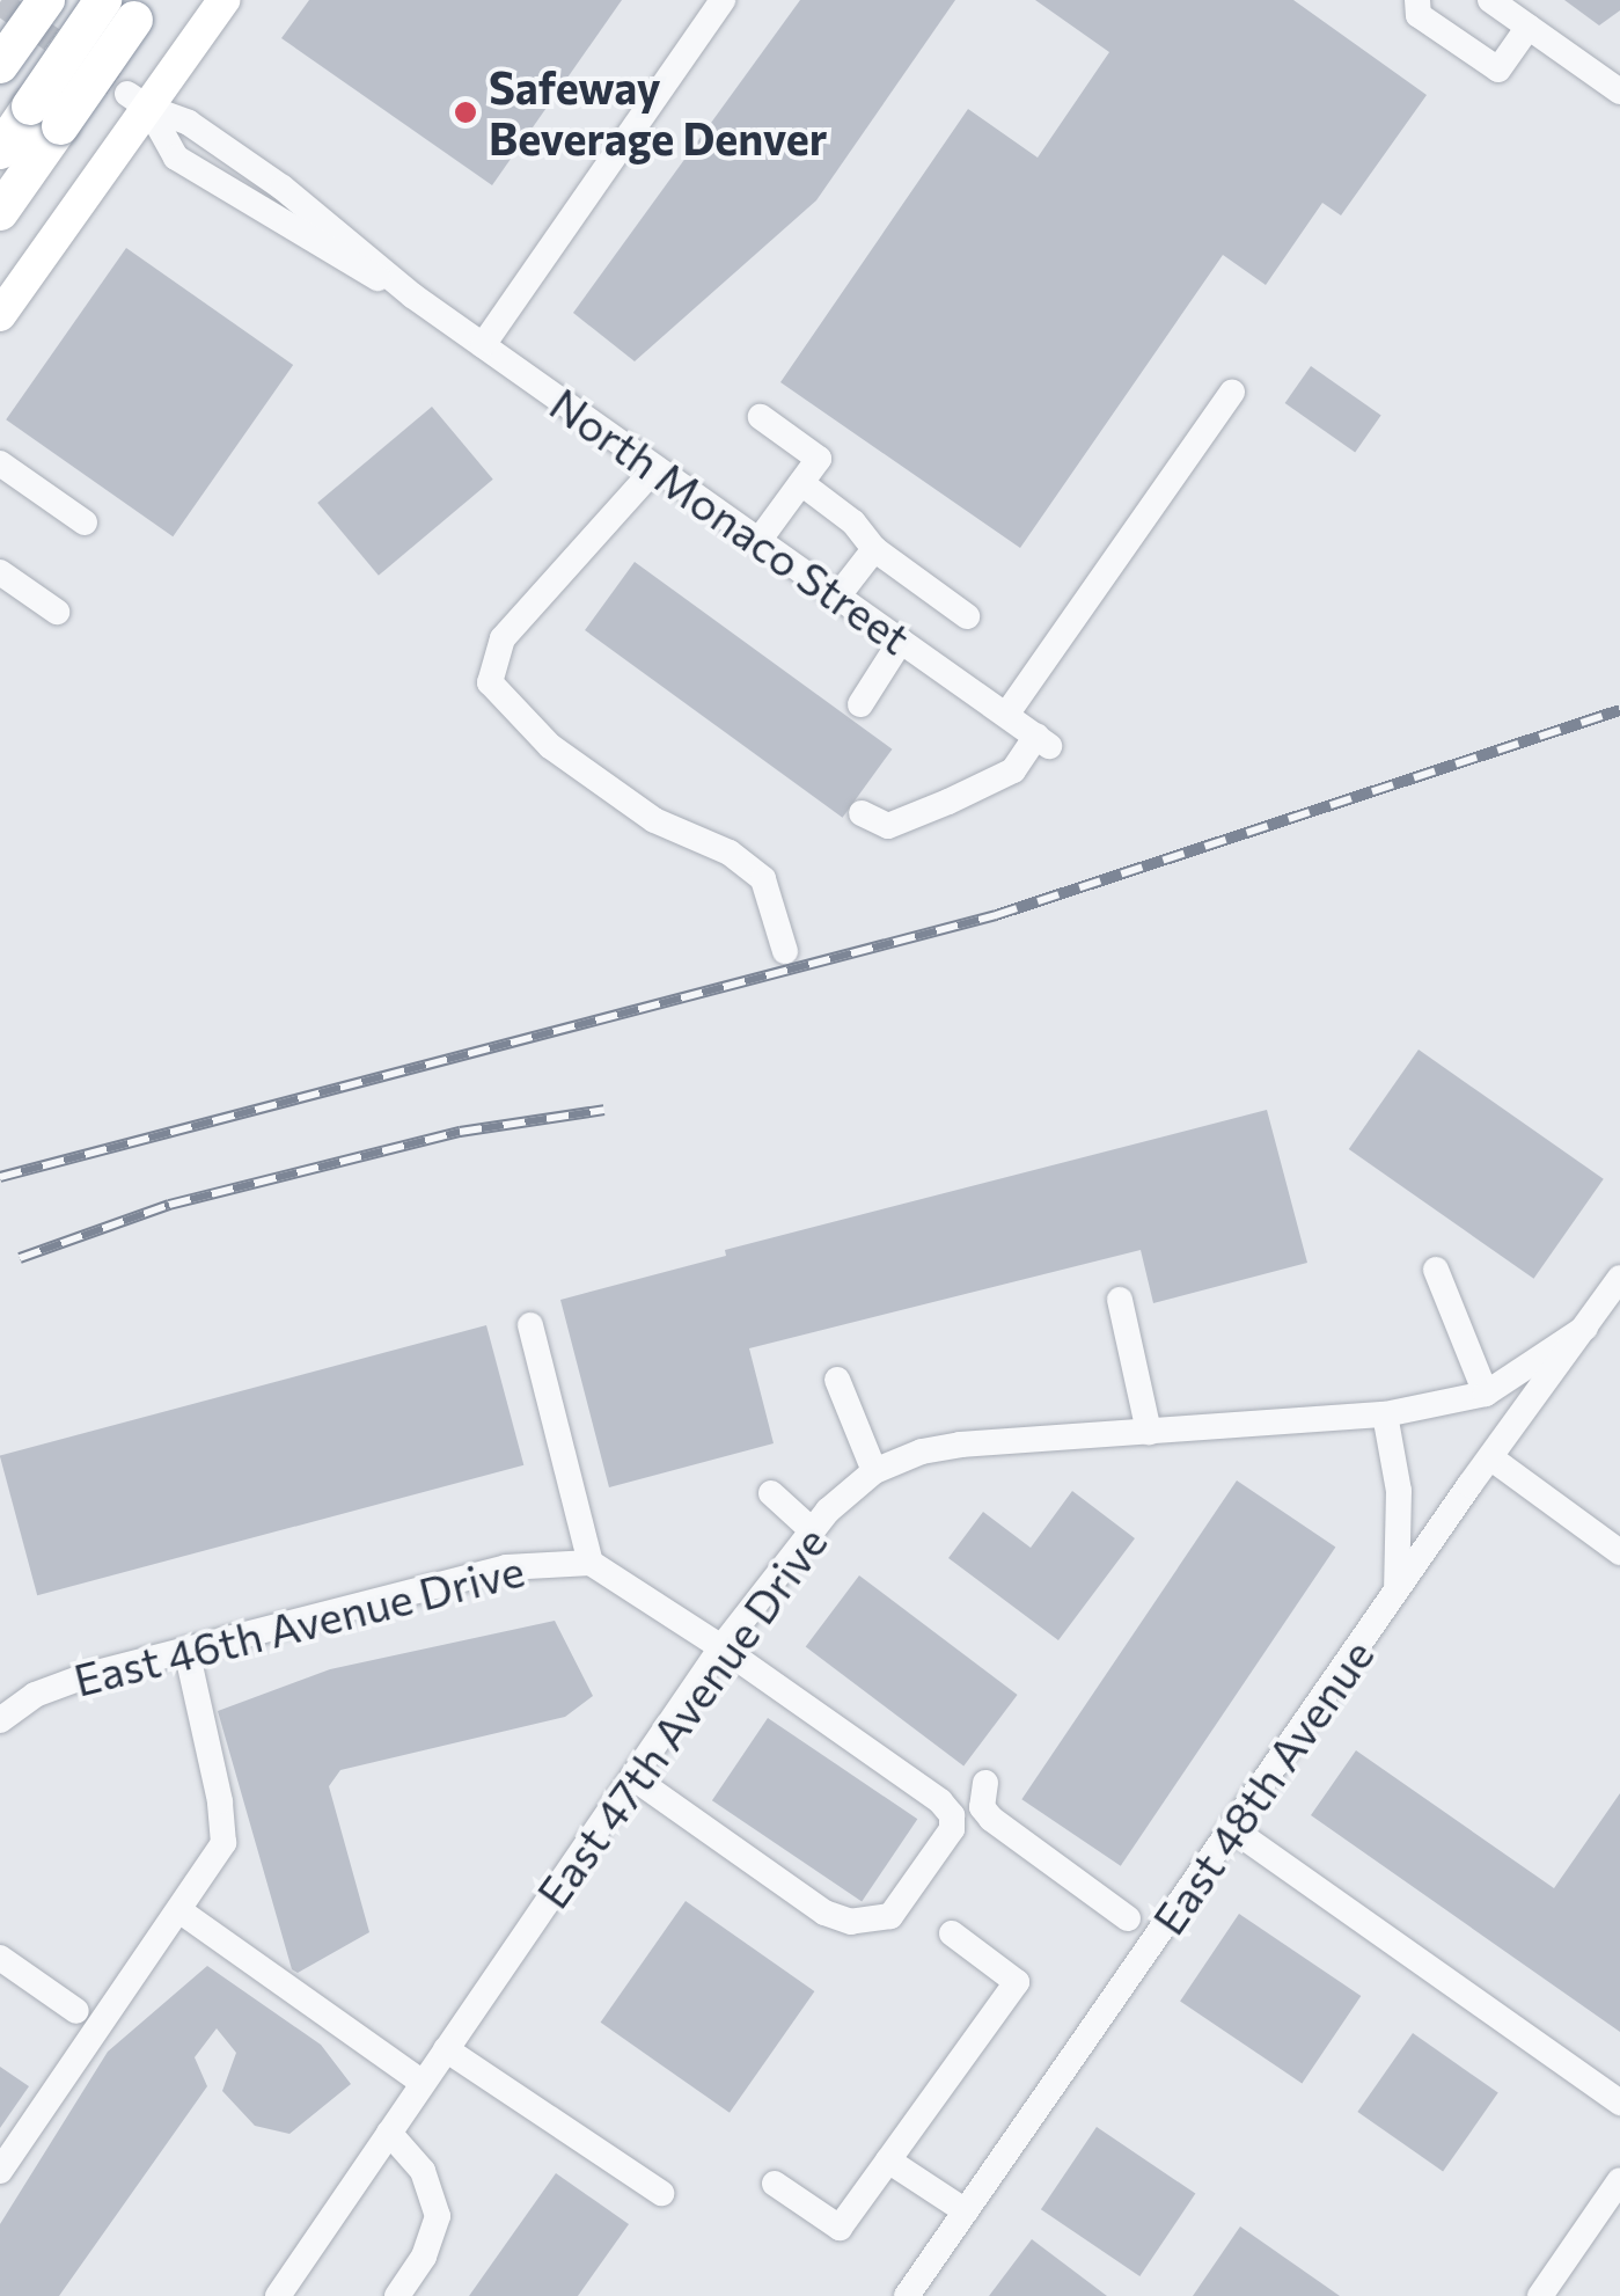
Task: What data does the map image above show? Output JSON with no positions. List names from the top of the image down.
{
  "streets": {
    "street": [
      "North Monaco Street",
      "East 46th Avenue Drive",
      "East 47th Avenue Drive",
      "East 48th Avenue"
    ]
  },
  "crossings": [
    ["East 47th Avenue Drive", "East 48th Avenue"]
  ],
  "places": ["Safeway Beverage Denver"]
}
